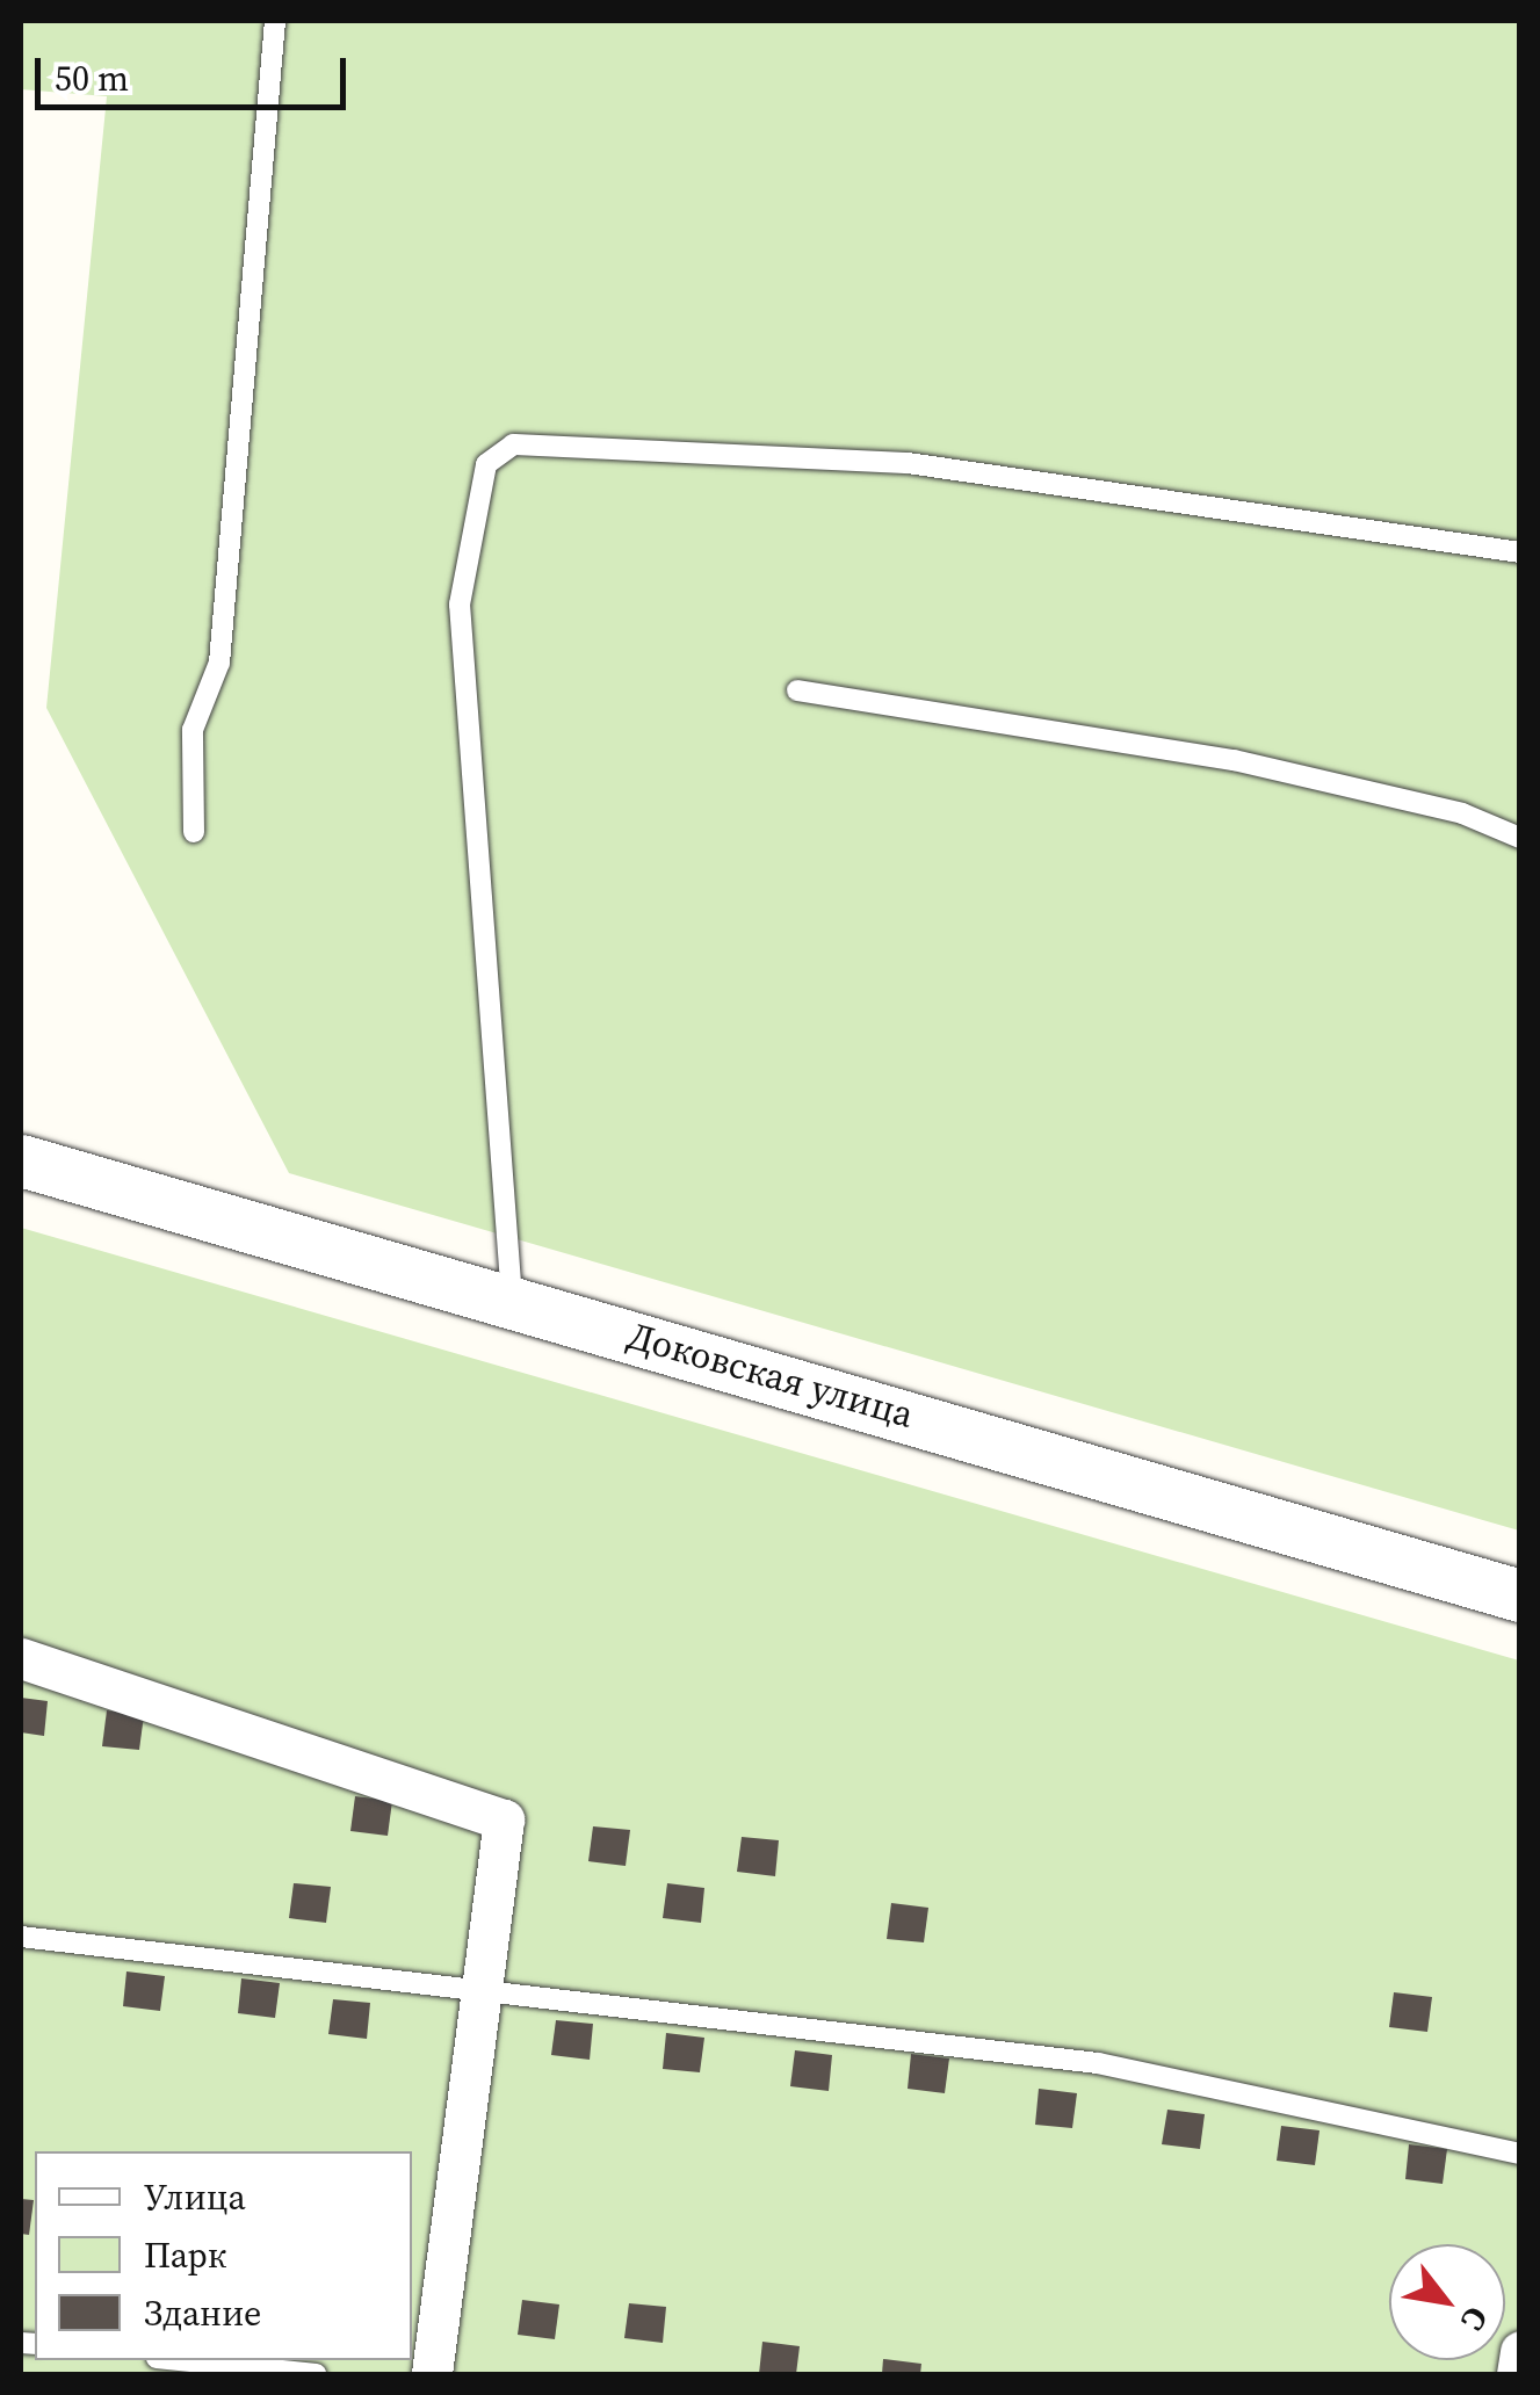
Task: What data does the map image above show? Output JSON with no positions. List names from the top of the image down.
{
  "streets": {
    "street": ["Доковская улица"]
  },
  "legend": ["Улица", "Парк", "Здание"],
  "scale_bar": "50 m",
  "north": "bottom right"
}
